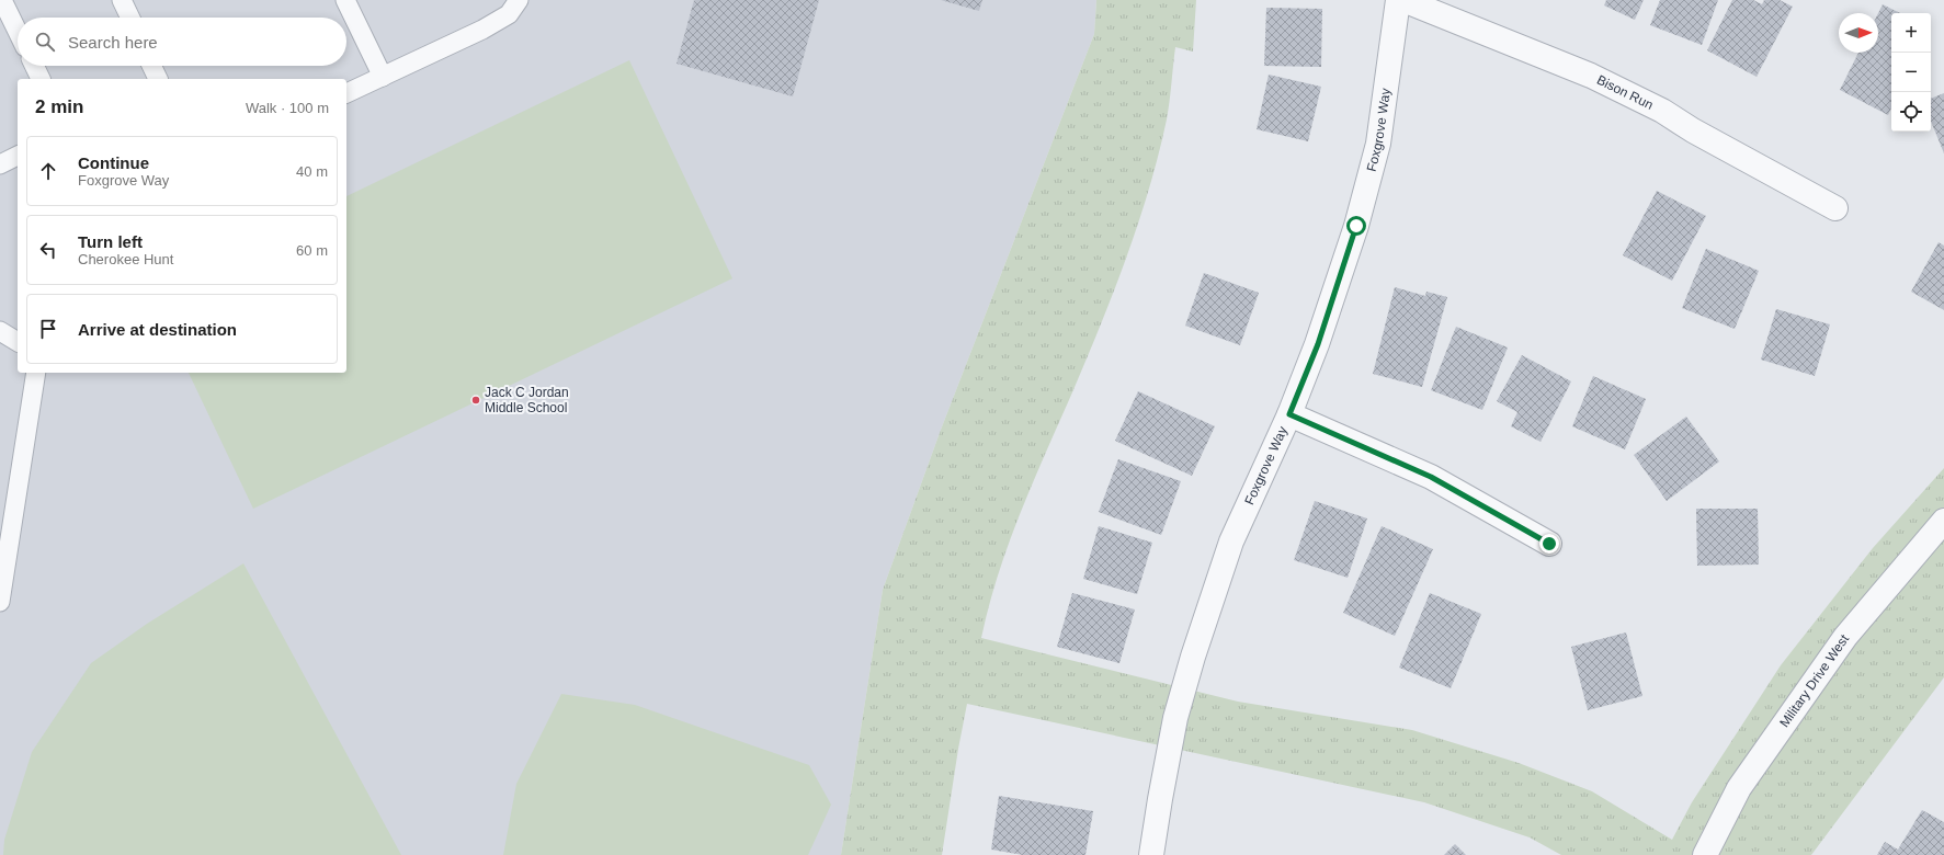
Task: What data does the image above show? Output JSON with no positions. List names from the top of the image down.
{
  "streets": {
    "street": ["Bison Run", "Foxgrove Way", "Military Drive West"]
  },
  "places": ["Jack C Jordan Middle School"],
  "north": "right",
  "page": {
    "map_buttons": ["+", "−"],
    "search": "Search here",
    "heading": ["2 min", "Walk · 100 m"],
    "list": [
      ["Continue", "Foxgrove Way", "40 m"],
      ["Turn left", "Cherokee Hunt", "60 m"],
      "Arrive at destination"
    ]
  }
}
